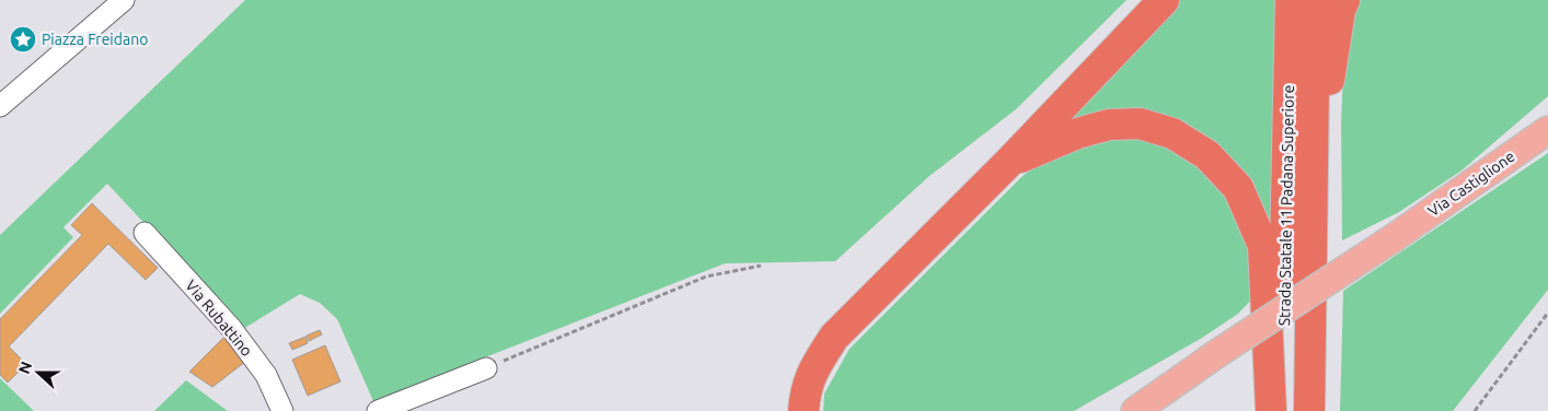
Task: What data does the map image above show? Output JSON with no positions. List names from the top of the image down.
{
  "streets": {
    "highway": ["Strada Statale 11 Padana Superiore"],
    "main road": ["Via Castiglione"],
    "street": ["Via Rubattino"]
  },
  "places": {
    "place": ["Piazza Freidano"]
  },
  "north": "left"
}
